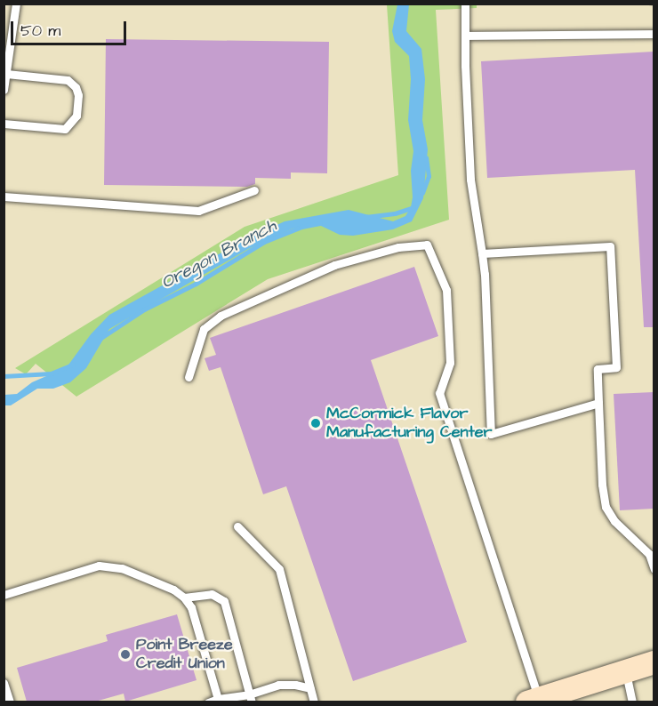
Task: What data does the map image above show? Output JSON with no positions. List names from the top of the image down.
{
  "water": ["Oregon Branch"],
  "places": ["McCormick Flavor Manufacturing Center", "Point Breeze Credit Union"],
  "scale_bar": "50 m"
}
